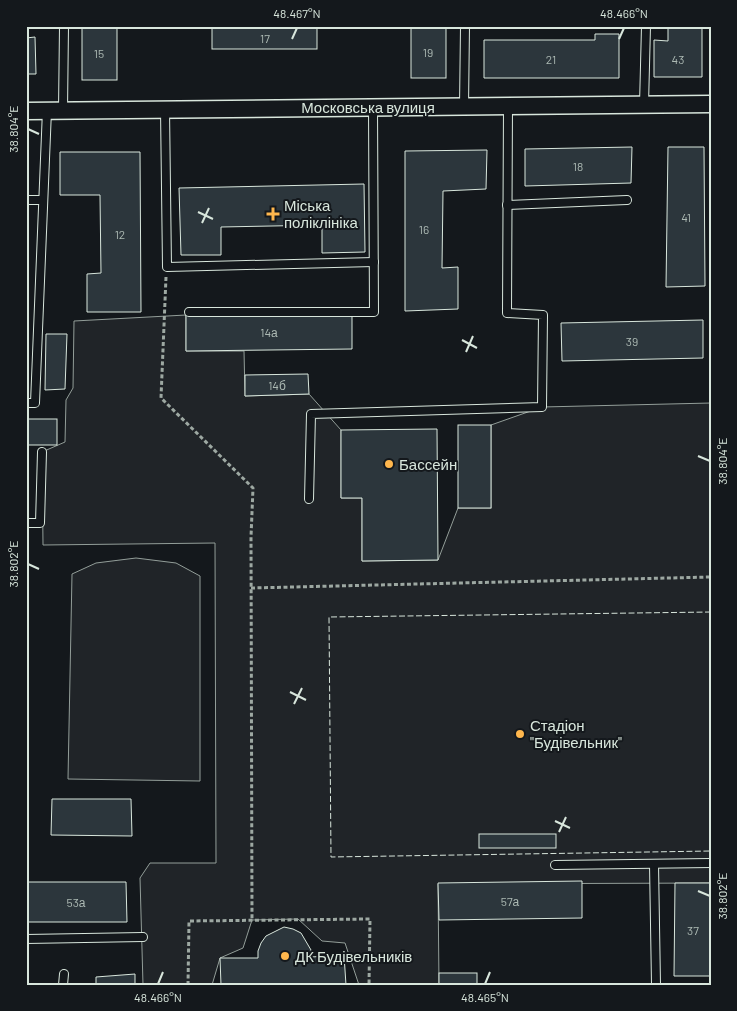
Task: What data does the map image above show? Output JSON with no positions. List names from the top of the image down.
{
  "streets": {
    "street": ["Московська вулиця"]
  },
  "places": {
    "health": ["Міська поліклініка"],
    "other": ["Бассейн", "Стадіон \"Будівельник\"", "ДК Будівельників"]
  },
  "house_numbers": [
    "17",
    "19",
    "15",
    "21",
    "43",
    "18",
    "41",
    "16",
    "12",
    "14а",
    "39",
    "14б",
    "57а",
    "53а",
    "37"
  ],
  "coordinates": [
    "48.467°N",
    "48.466°N",
    "38.804°E",
    "38.802°E",
    "48.465°N"
  ]
}
